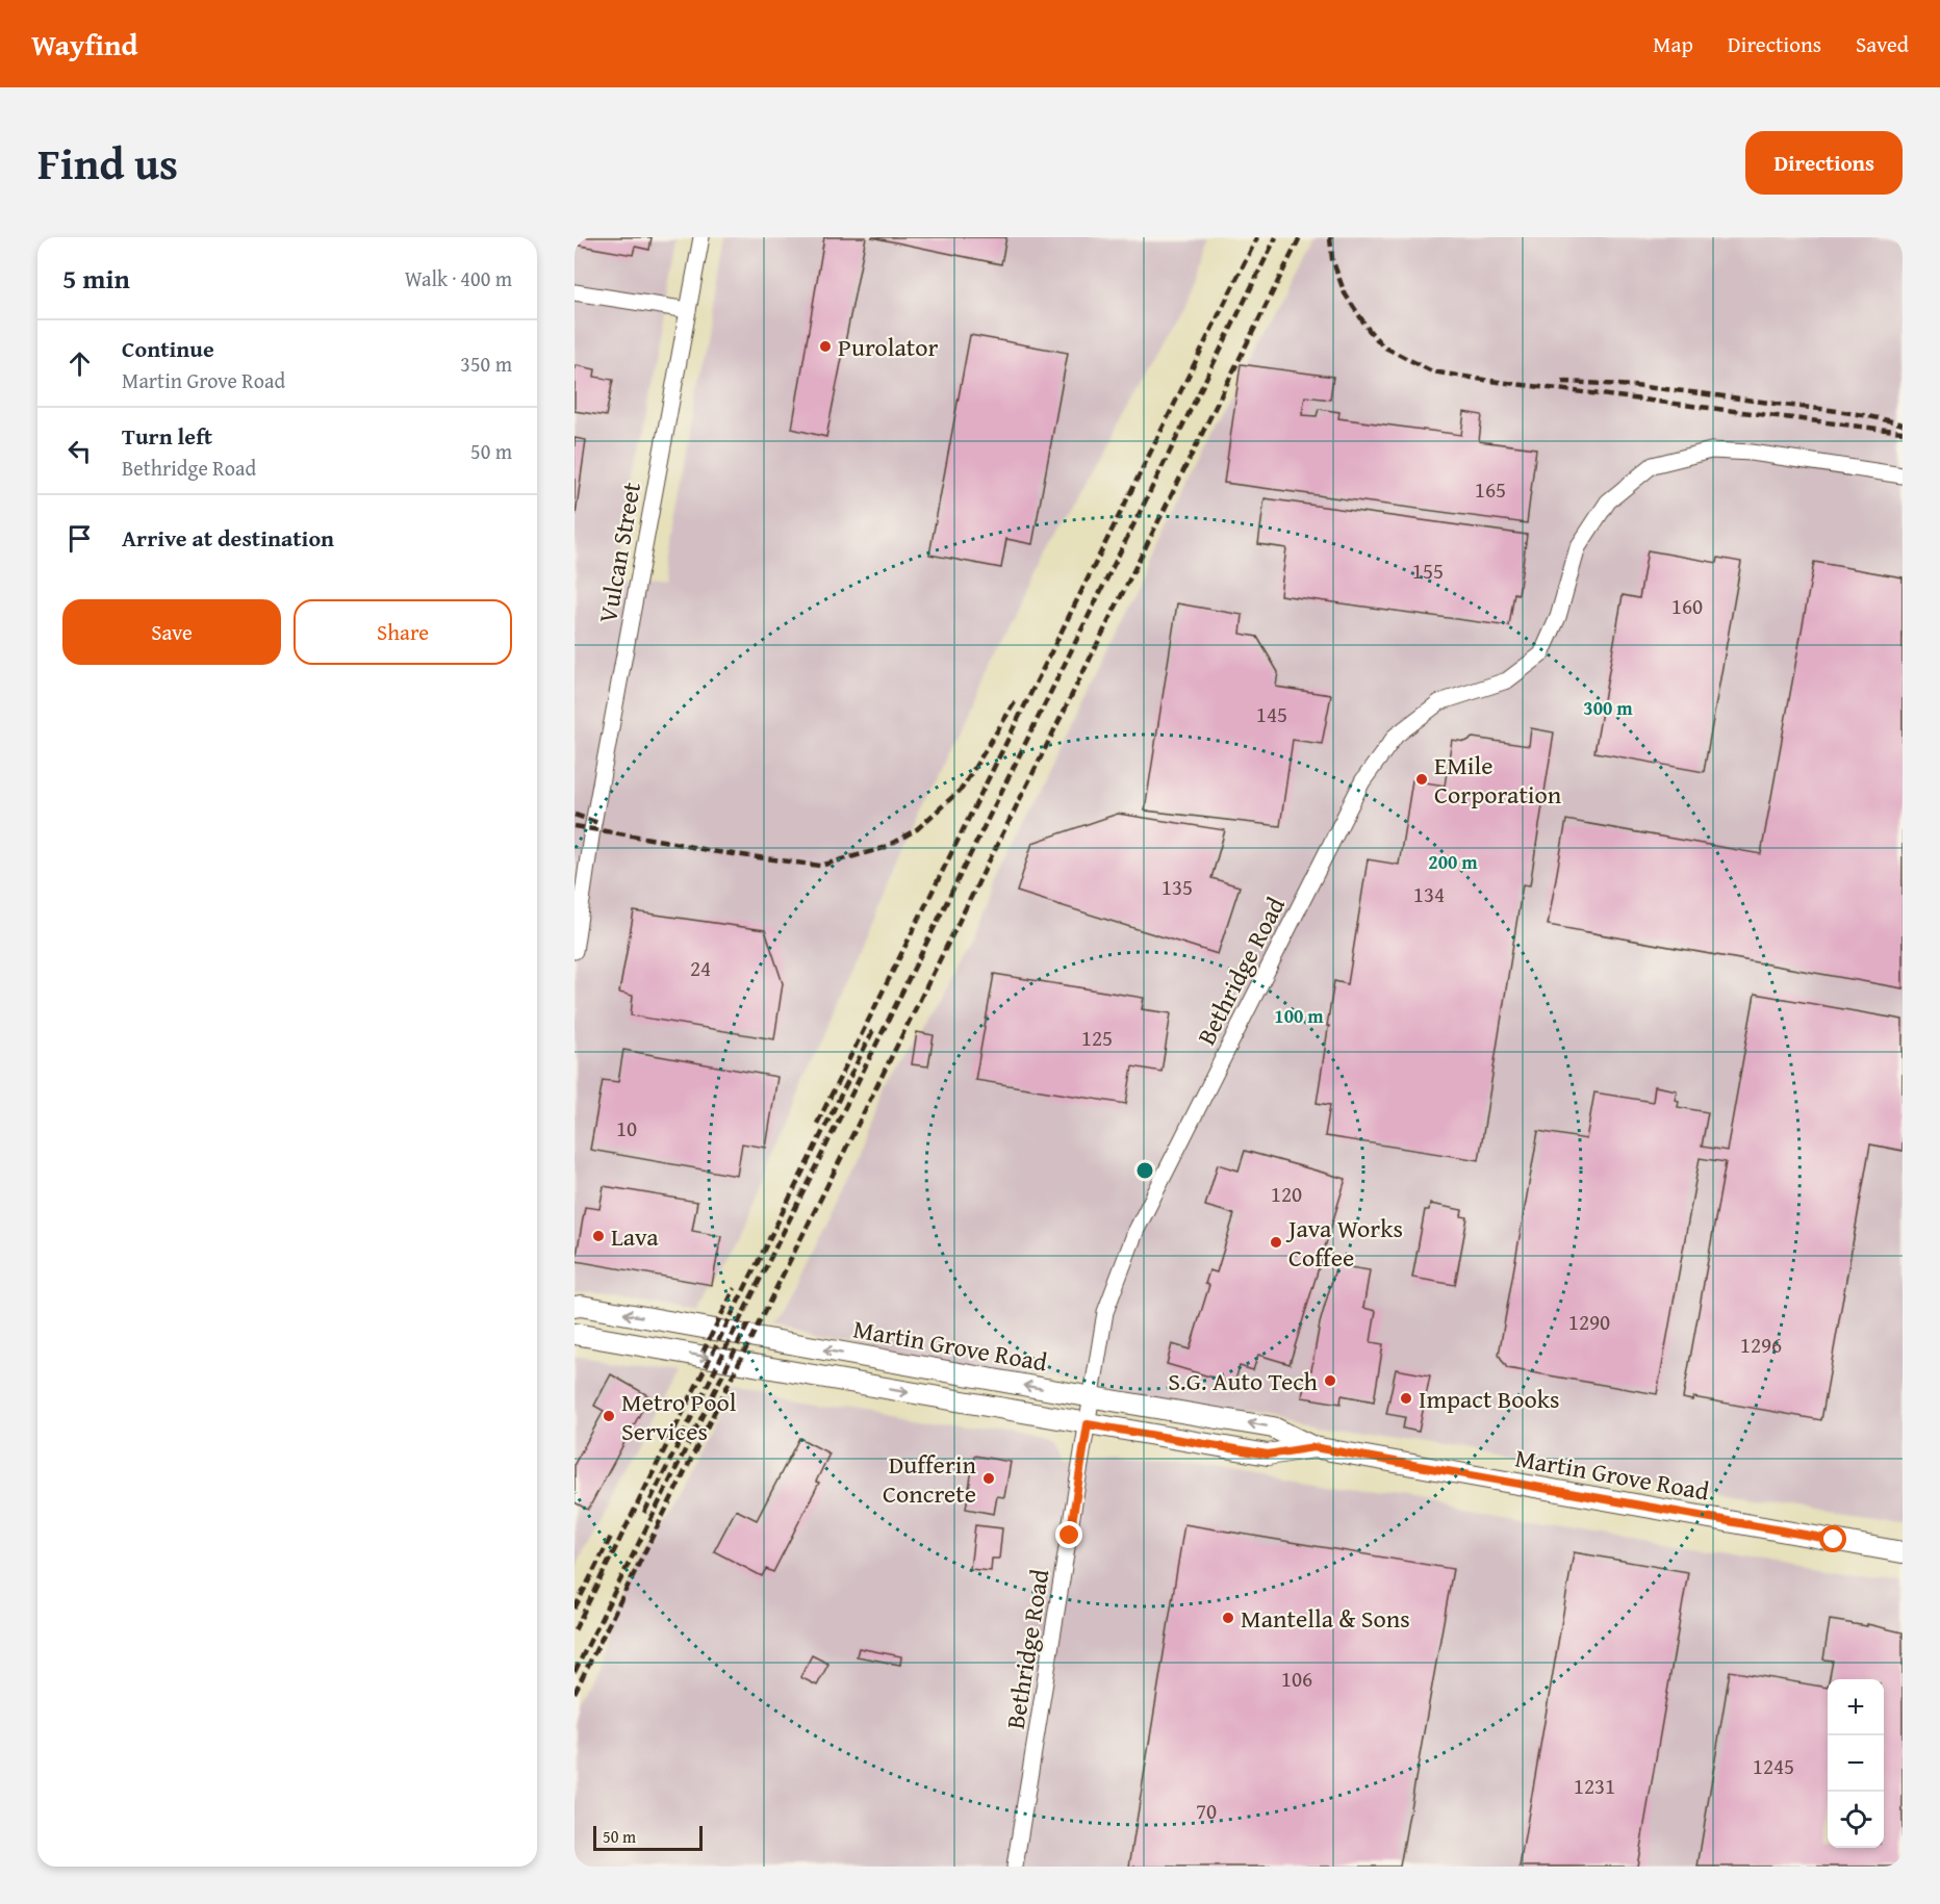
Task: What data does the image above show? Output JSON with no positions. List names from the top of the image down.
{
  "streets": {
    "main road": ["Martin Grove Road"],
    "street": ["Vulcan Street", "Bethridge Road"]
  },
  "crossings": [
    ["Bethridge Road", "Martin Grove Road"]
  ],
  "places": [
    "Purolator",
    "EMile Corporation",
    "Lava",
    "Java Works Coffee",
    "S.G. Auto Tech",
    "Impact Books",
    "Metro Pool Services",
    "Dufferin Concrete",
    "Mantella & Sons"
  ],
  "house_numbers": [
    "165",
    "155",
    "160",
    "145",
    "135",
    "134",
    "24",
    "125",
    "10",
    "120",
    "1290",
    "1296",
    "106",
    "1245",
    "1231",
    "70"
  ],
  "scale_bar": "50 m",
  "page": {
    "header": "Wayfind",
    "nav": ["Map", "Directions", "Saved"],
    "title": "Find us",
    "buttons": [
      "Directions",
      ["Save", "Share"]
    ],
    "heading": ["5 min", "Walk · 400 m"],
    "list": [
      ["Continue", "Martin Grove Road", "350 m"],
      ["Turn left", "Bethridge Road", "50 m"],
      "Arrive at destination"
    ],
    "map_buttons": ["+", "−"],
    "scale": "50 m"
  },
  "rings": ["300 m", "200 m", "100 m"]
}
